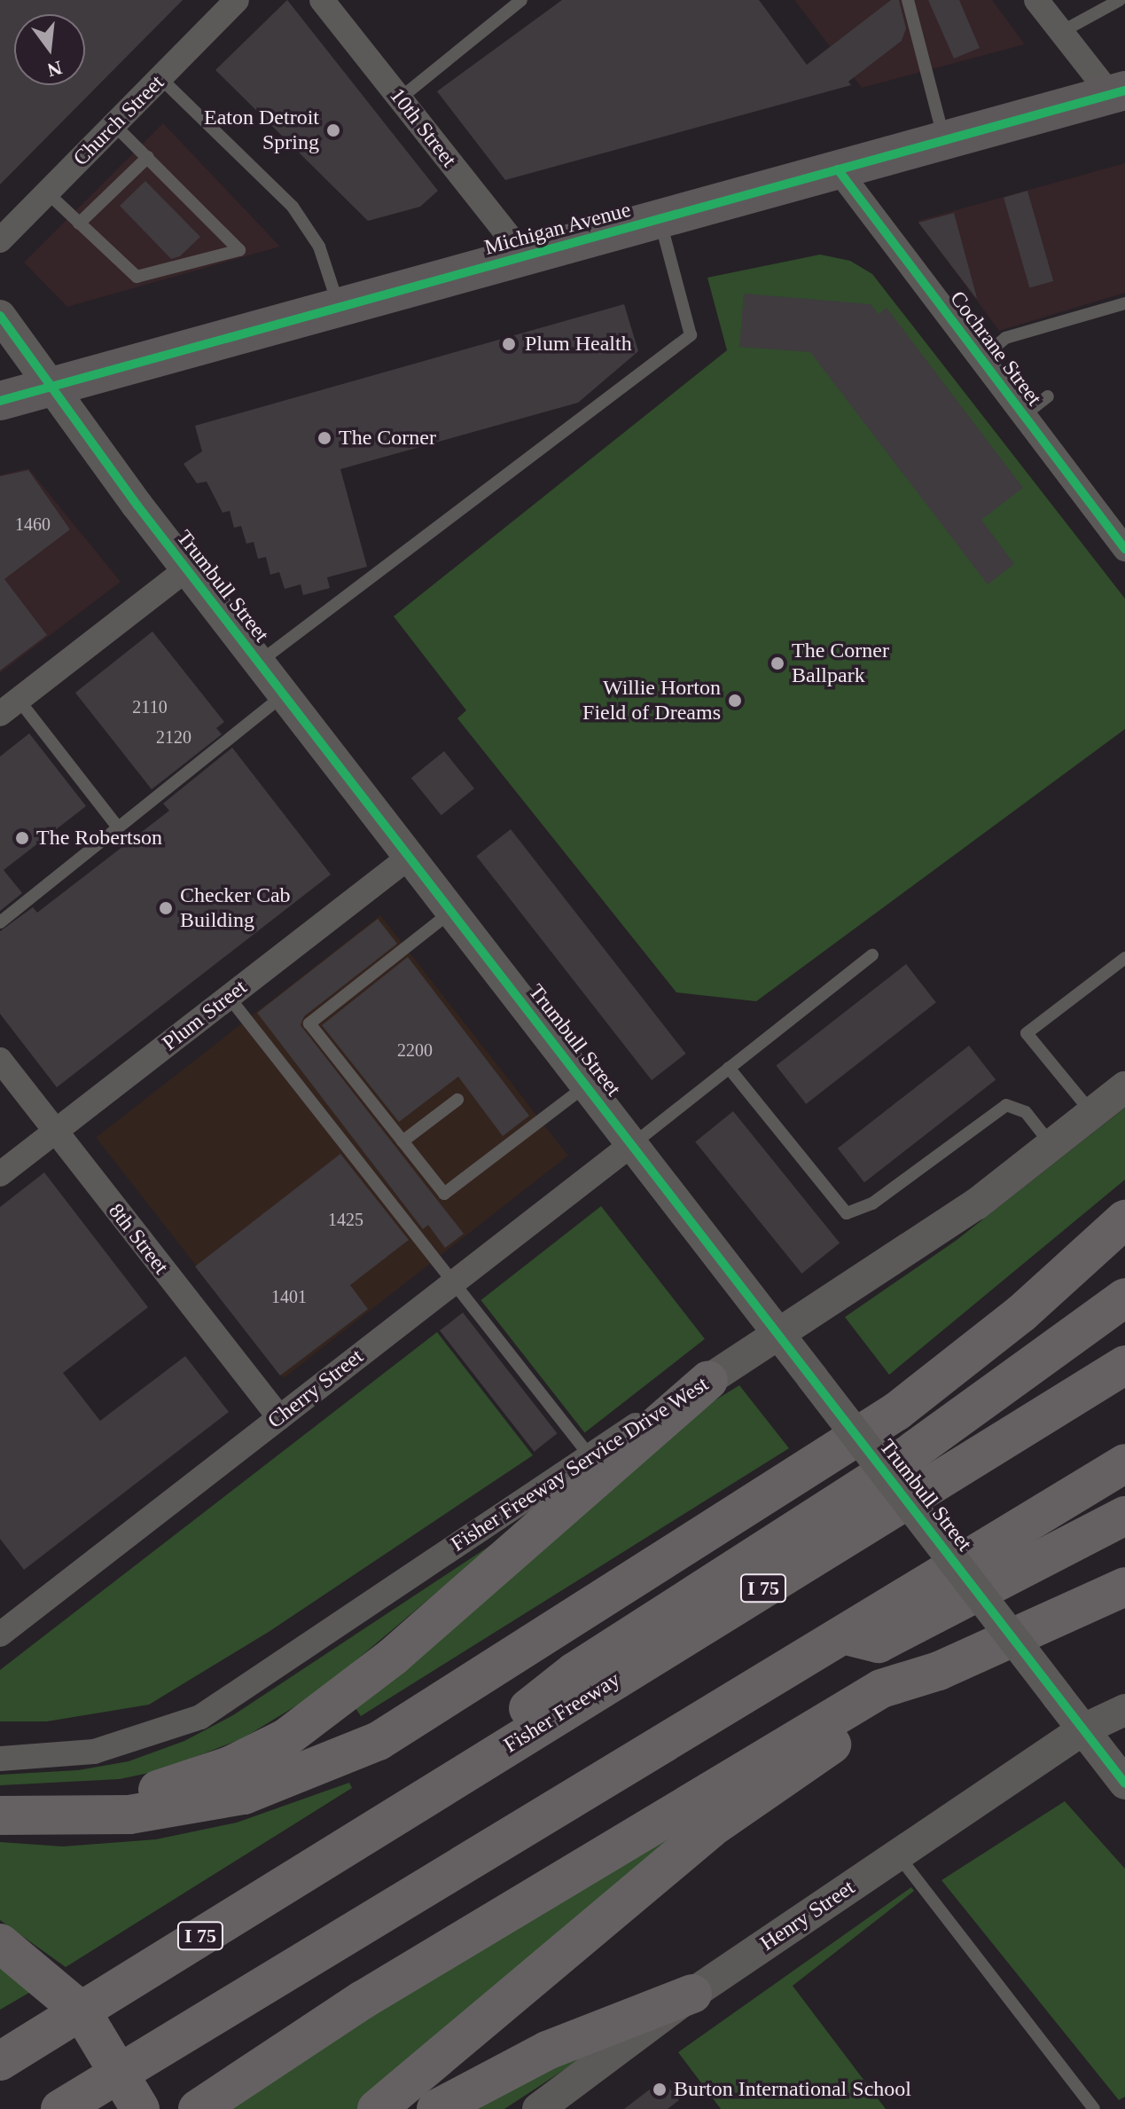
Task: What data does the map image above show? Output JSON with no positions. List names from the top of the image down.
{
  "streets": {
    "highway": ["I 75", "Fisher Freeway"],
    "main road": ["Michigan Avenue"],
    "street": [
      "Church Street",
      "10th Street",
      "Cochrane Street",
      "Trumbull Street",
      "Plum Street",
      "8th Street",
      "Cherry Street",
      "Fisher Freeway Service Drive West",
      "Henry Street"
    ]
  },
  "crossings": [
    ["10th Street", "Michigan Avenue"],
    ["Michigan Avenue", "Cochrane Street"],
    ["Michigan Avenue", "Trumbull Street"],
    ["Trumbull Street", "Plum Street"],
    ["Trumbull Street", "Cherry Street"],
    ["Trumbull Street", "Fisher Freeway Service Drive West"],
    ["Trumbull Street", "Henry Street"],
    ["Plum Street", "8th Street"],
    ["8th Street", "Cherry Street"]
  ],
  "places": [
    "Eaton Detroit Spring",
    "Plum Health",
    "The Corner",
    "The Corner Ballpark",
    "Willie Horton Field of Dreams",
    "The Robertson",
    "Checker Cab Building",
    "Burton International School"
  ],
  "house_numbers": [
    "1460",
    "2110",
    "2120",
    "2200",
    "1425",
    "1401"
  ],
  "north": "bottom"
}
